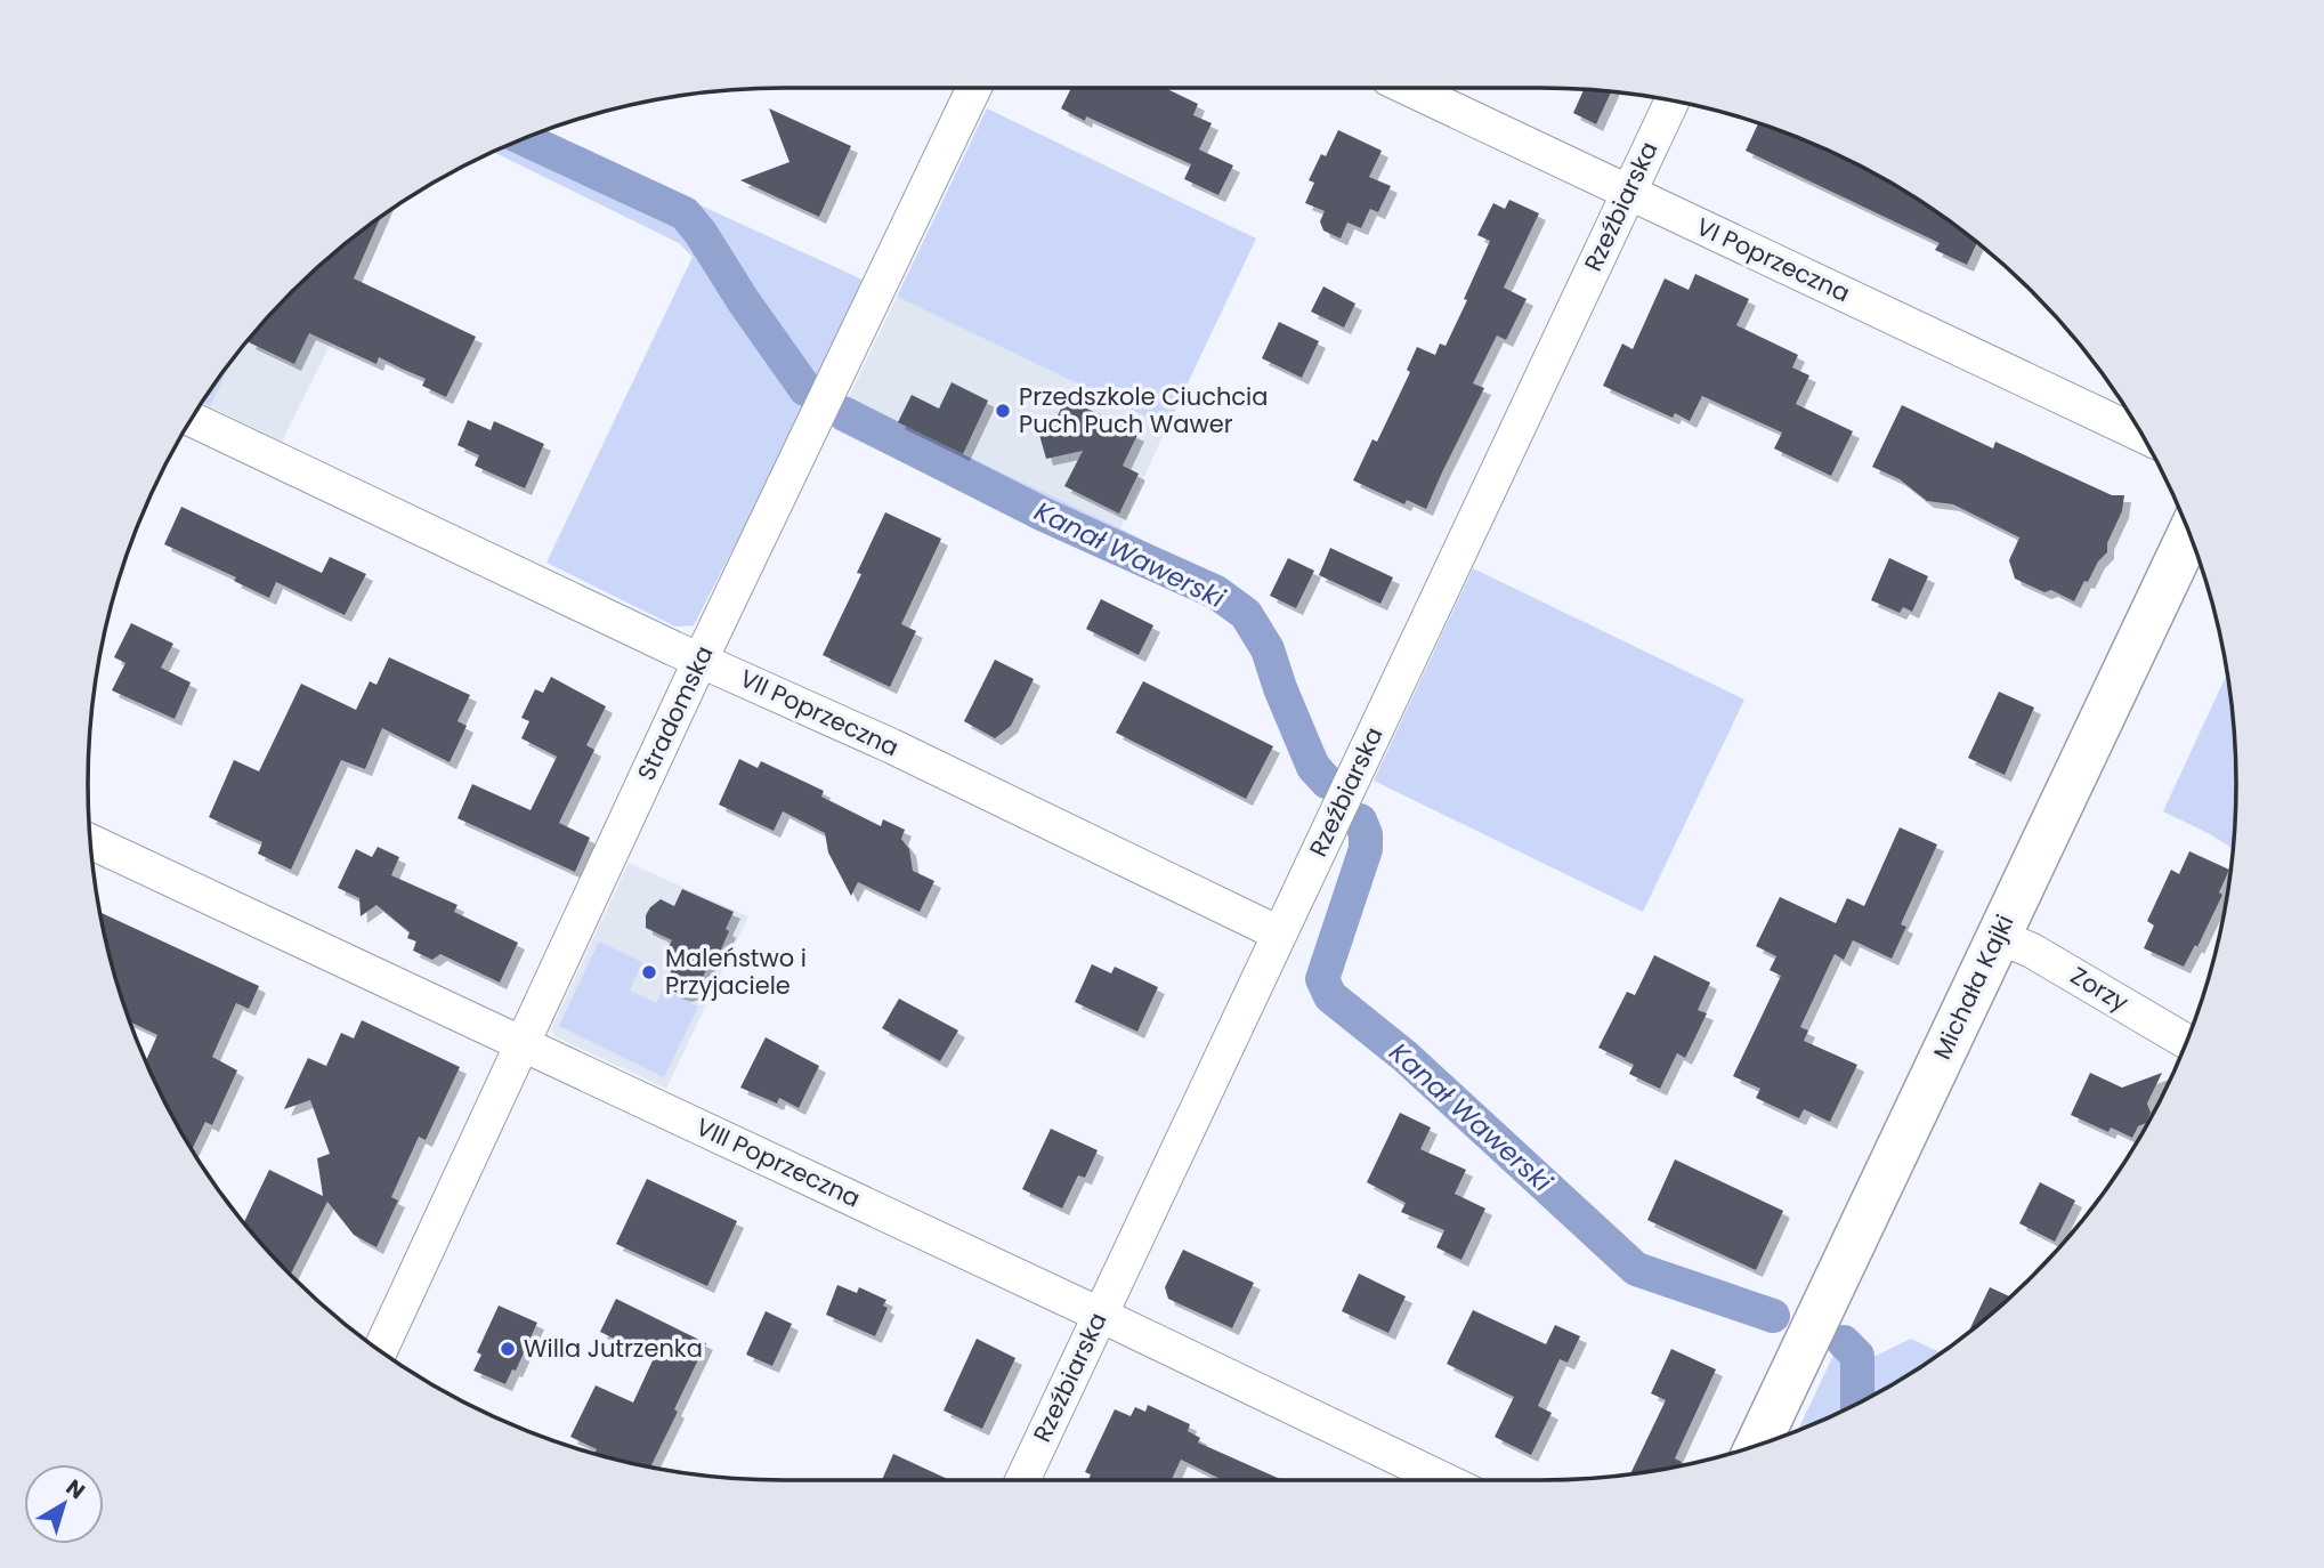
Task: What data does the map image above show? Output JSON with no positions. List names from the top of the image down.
{
  "streets": {
    "street": [
      "Rzeźbiarska",
      "VI Poprzeczna",
      "Stradomska",
      "VII Poprzeczna",
      "Michała Kajki",
      "Zorzy",
      "VIII Poprzeczna"
    ]
  },
  "crossings": [
    ["Rzeźbiarska", "VI Poprzeczna"],
    ["Rzeźbiarska", "VII Poprzeczna"],
    ["Rzeźbiarska", "VIII Poprzeczna"],
    ["Stradomska", "VII Poprzeczna"],
    ["Stradomska", "VIII Poprzeczna"],
    ["Michała Kajki", "Zorzy"]
  ],
  "water": ["Kanał Wawerski"],
  "places": ["Przedszkole Ciuchcia Puch Puch Wawer", "Maleństwo i Przyjaciele", "Willa Jutrzenka"],
  "north": "top right"
}
